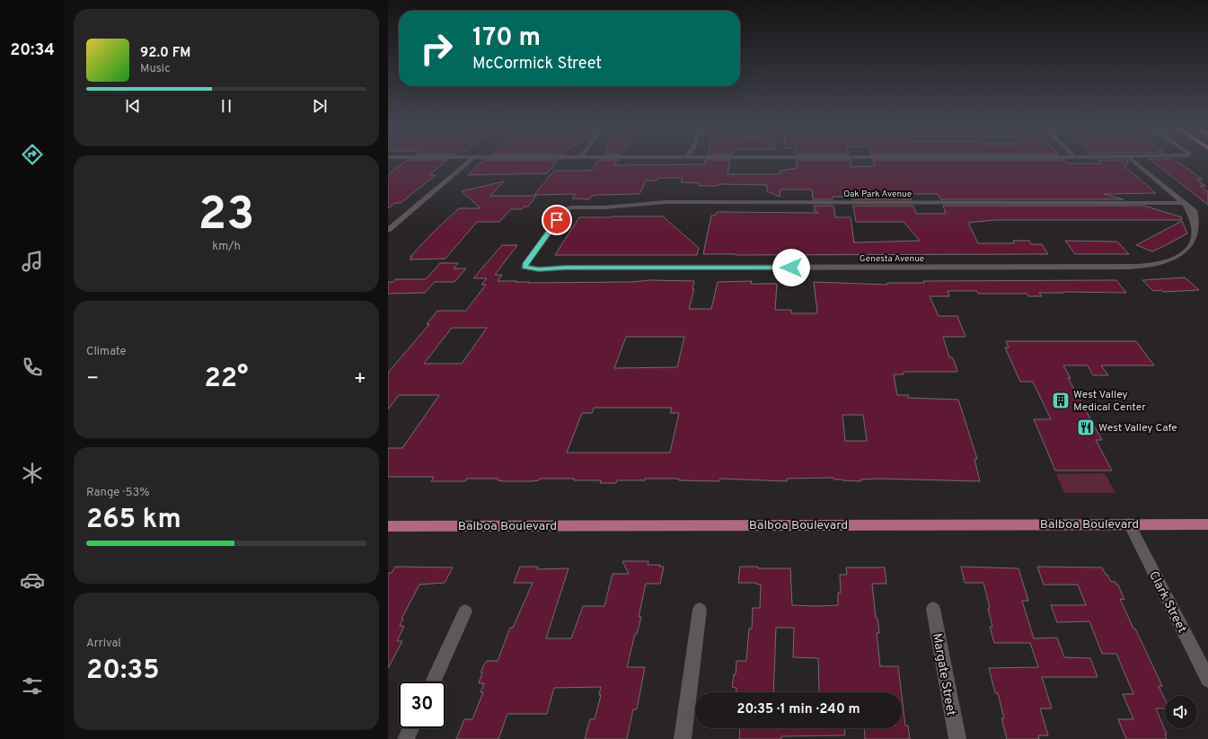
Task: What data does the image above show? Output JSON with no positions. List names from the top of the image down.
{
  "streets": {
    "main road": ["Balboa Boulevard"],
    "street": [
      "Oak Park Avenue",
      "Genesta Avenue",
      "Clark Street",
      "Margate Street"
    ]
  },
  "crossings": [
    ["Oak Park Avenue", "Genesta Avenue"],
    ["Balboa Boulevard", "Clark Street"]
  ],
  "places": {
    "building": ["West Valley Medical Center"],
    "restaurant": ["West Valley Cafe"]
  },
  "page": {
    "tabs": "20:34",
    "turn": ["170 m", "McCormick Street"],
    "song": ["92.0 FM", "Music"],
    "tile": [
      ["23", "km/h"],
      "Climate",
      ["Range · 53%", "265 km"],
      ["Arrival", "20:35"]
    ],
    "heat": ["−", "22°", "+"],
    "limit": "30",
    "trip": "20:35 · 1 min · 240 m"
  }
}
